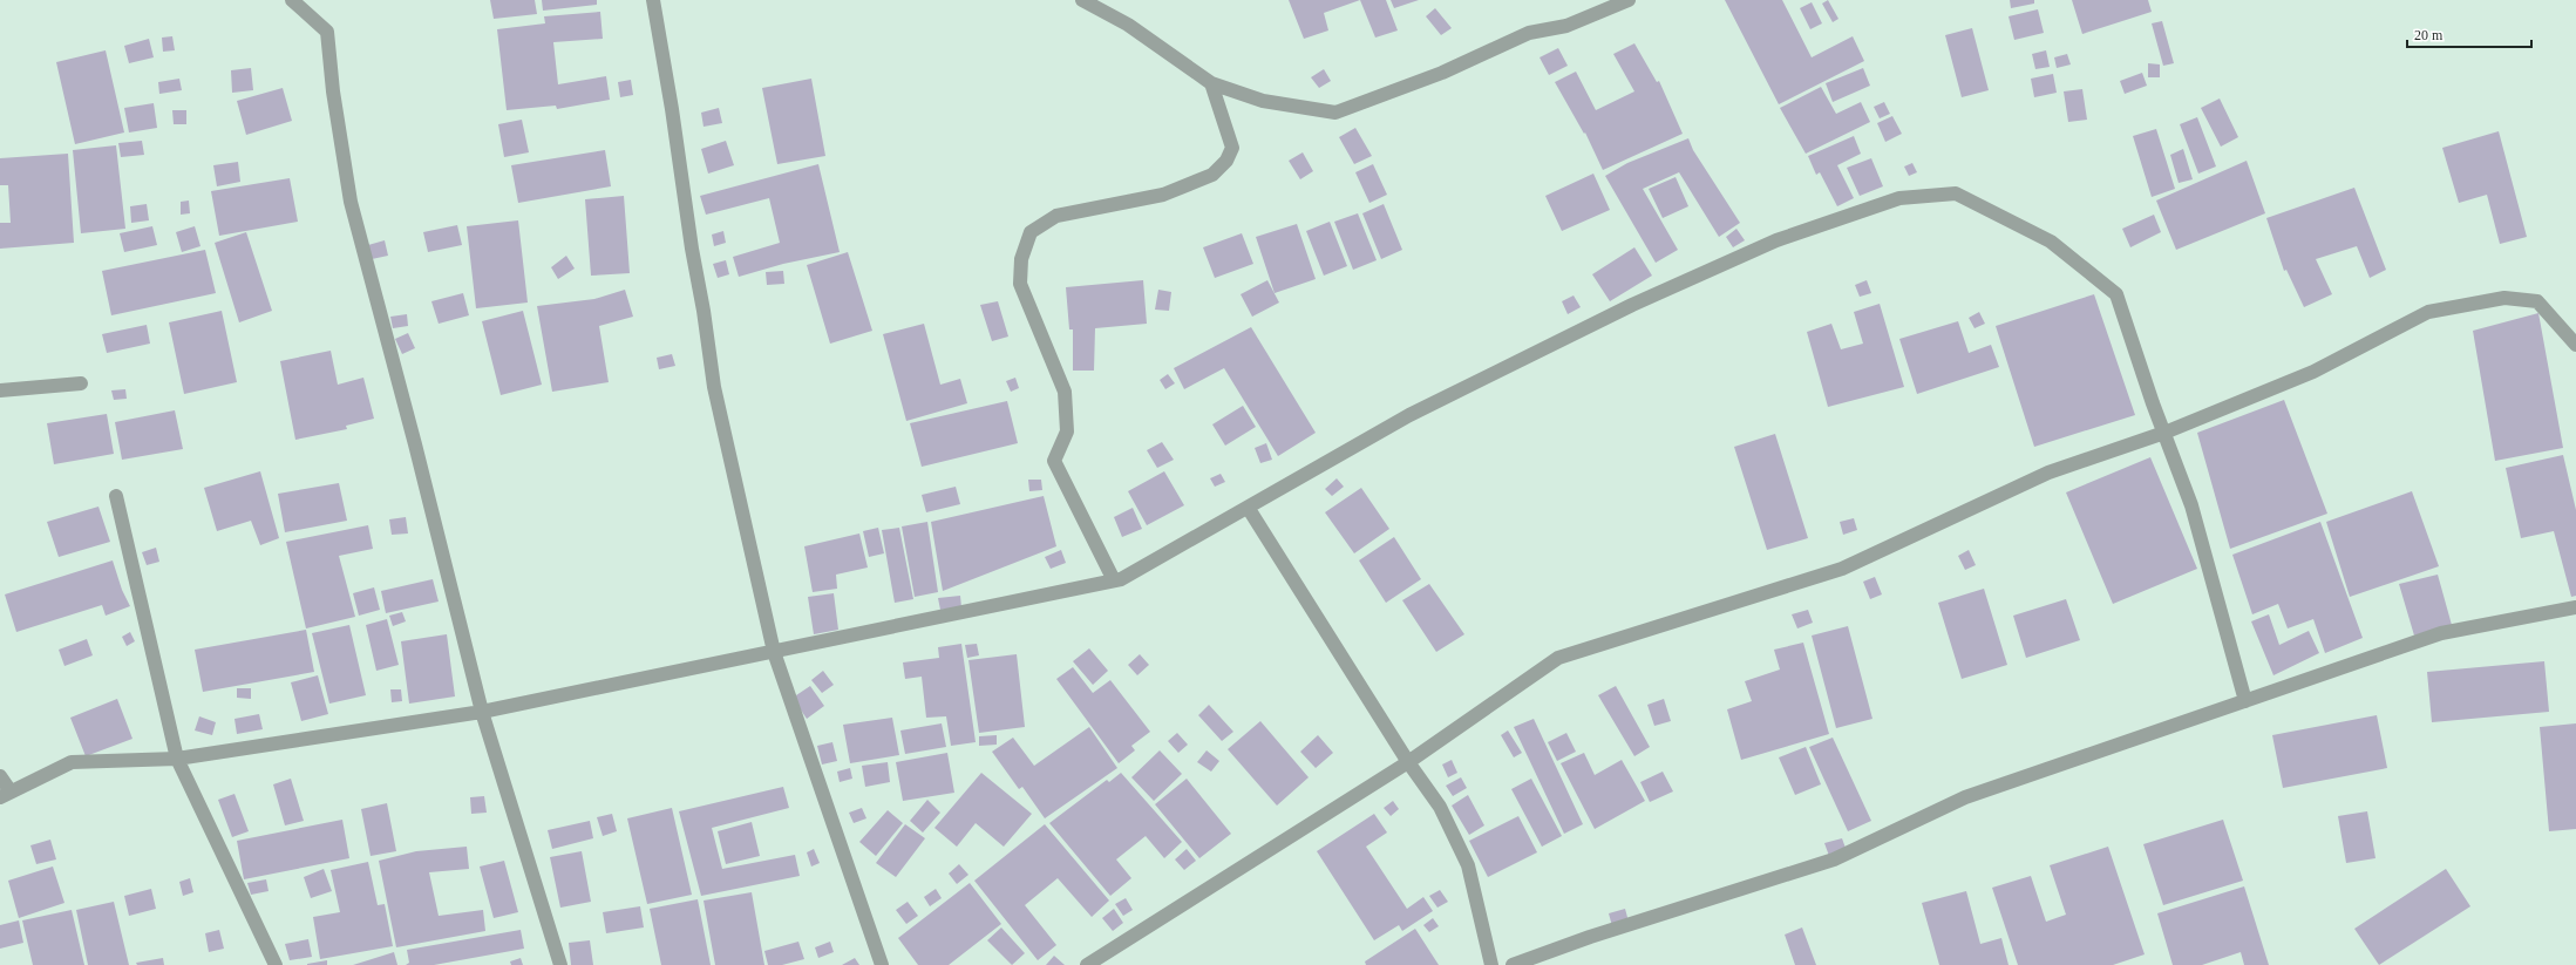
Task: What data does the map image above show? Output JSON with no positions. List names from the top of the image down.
{
  "scale_bar": "20 m"
}
